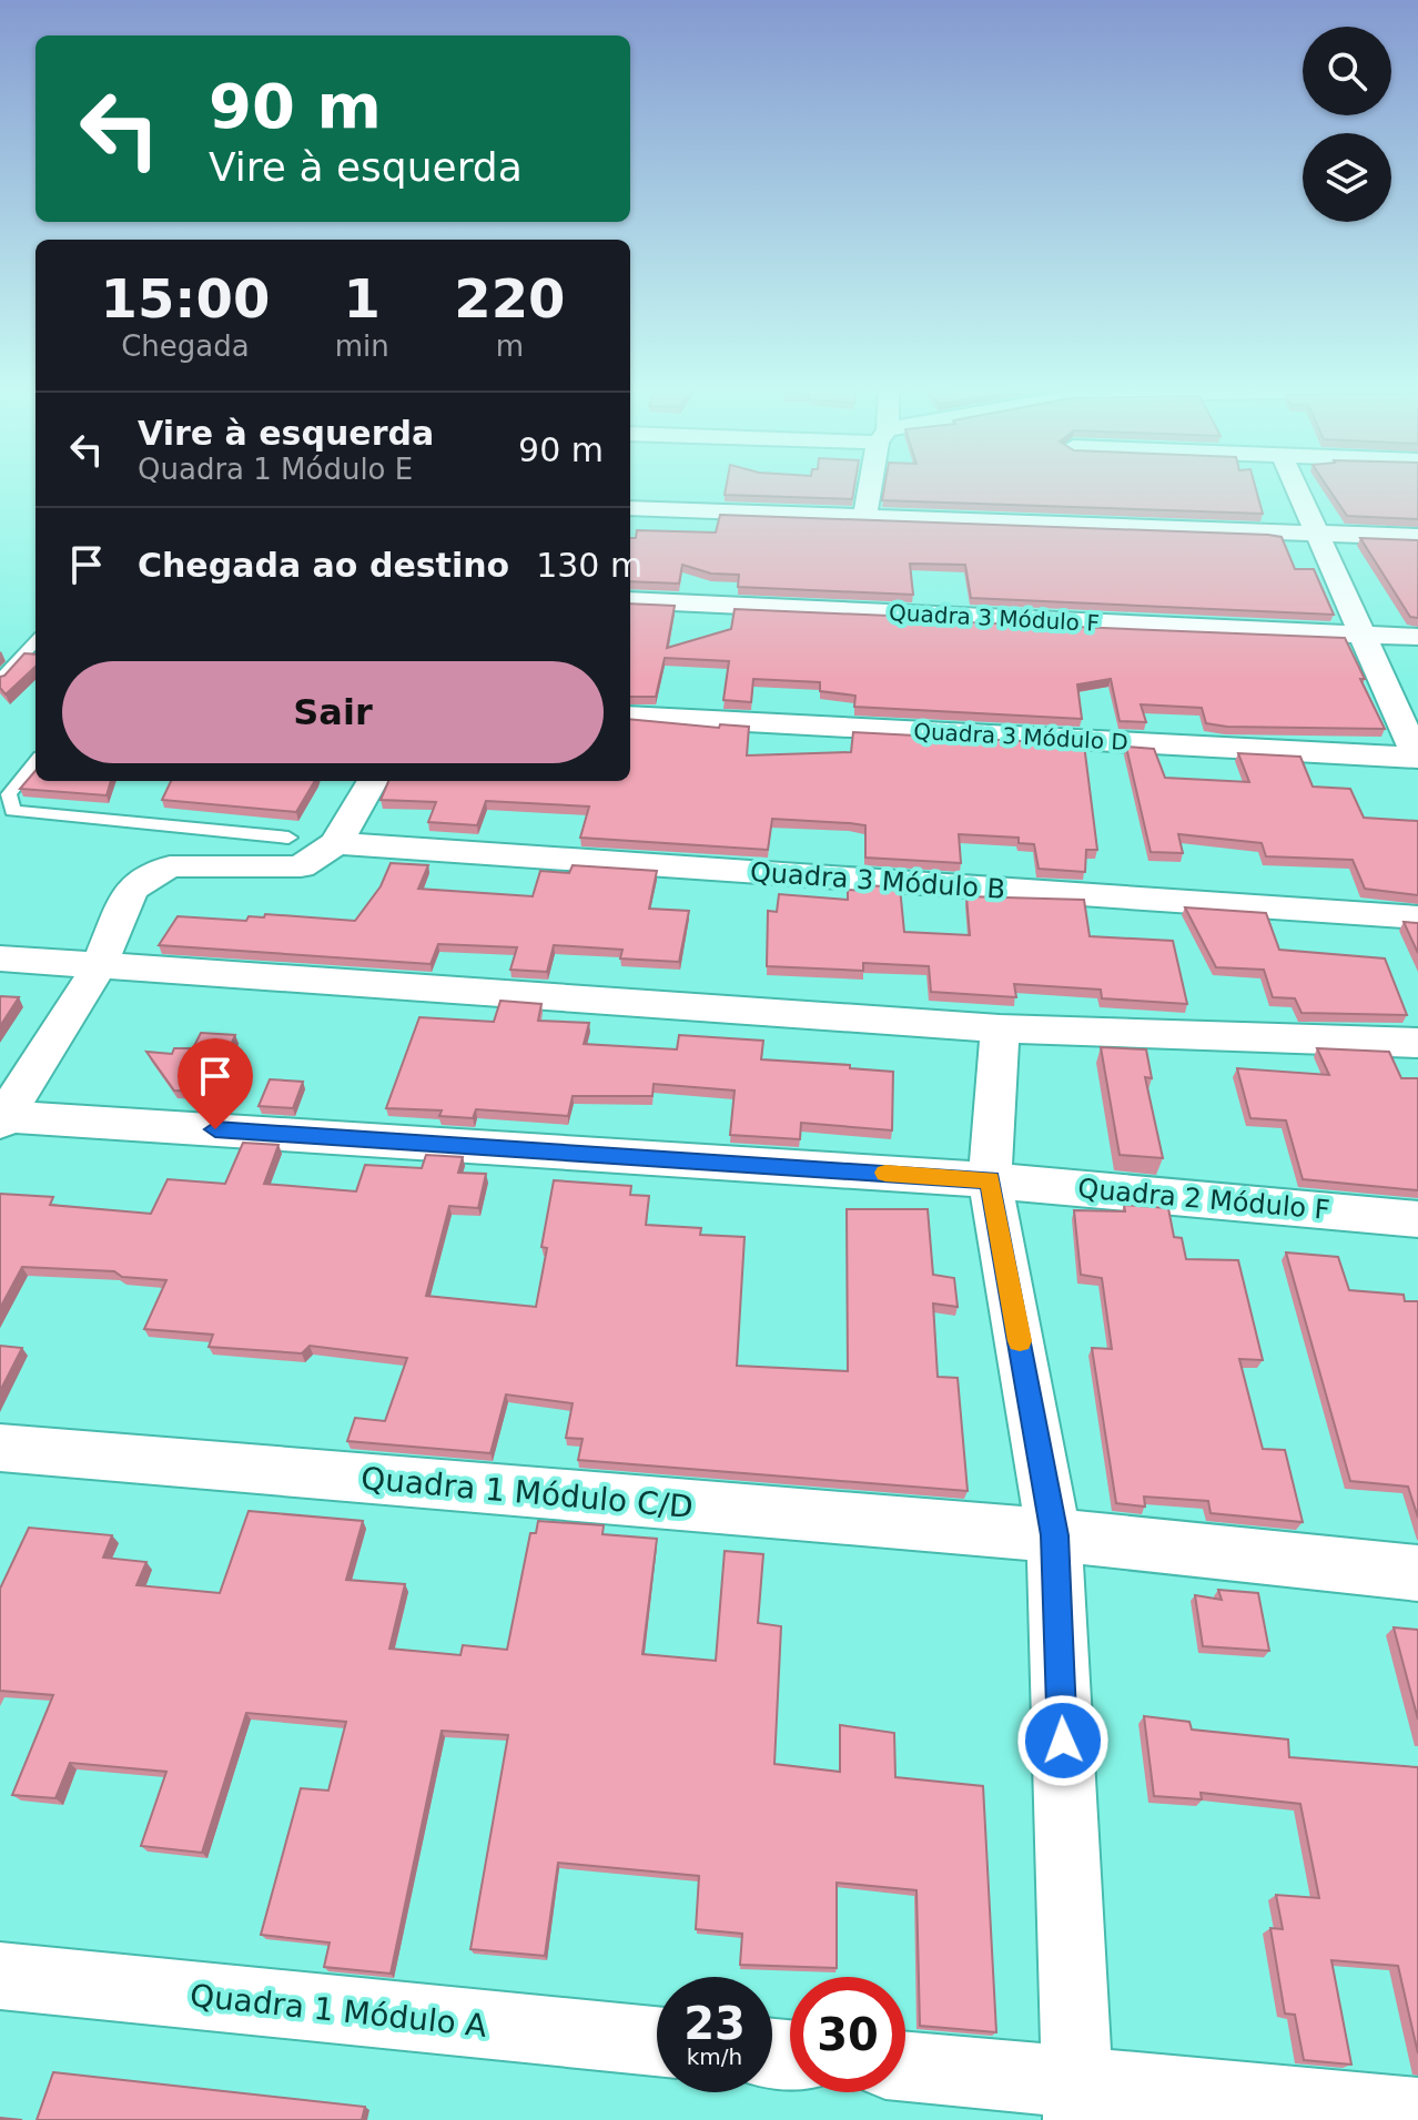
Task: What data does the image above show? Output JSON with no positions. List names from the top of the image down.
{
  "streets": {
    "street": [
      "Quadra 3 Módulo F",
      "Quadra 3 Módulo D",
      "Quadra 3 Módulo B",
      "Quadra 2 Módulo F",
      "Quadra 1 Módulo C/D",
      "Quadra 1 Módulo A"
    ]
  },
  "page": {
    "turn": ["90 m", "Vire à esquerda"],
    "eta": [
      "15:00",
      "Chegada",
      "1",
      "min",
      "220",
      "m"
    ],
    "list": [
      {
        "name": "Vire à esquerda",
        "note": "Quadra 1 Módulo E",
        "value": "90 m"
      },
      {
        "name": "Chegada ao destino",
        "value": "130 m"
      }
    ],
    "buttons": "Sair",
    "speed": "23 km/h",
    "limit": "30"
  }
}
